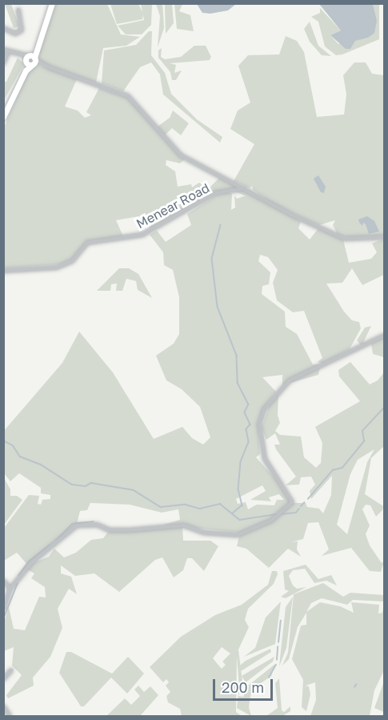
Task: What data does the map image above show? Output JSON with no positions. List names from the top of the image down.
{
  "streets": {
    "street": ["Menear Road"]
  },
  "scale_bar": "200 m"
}
